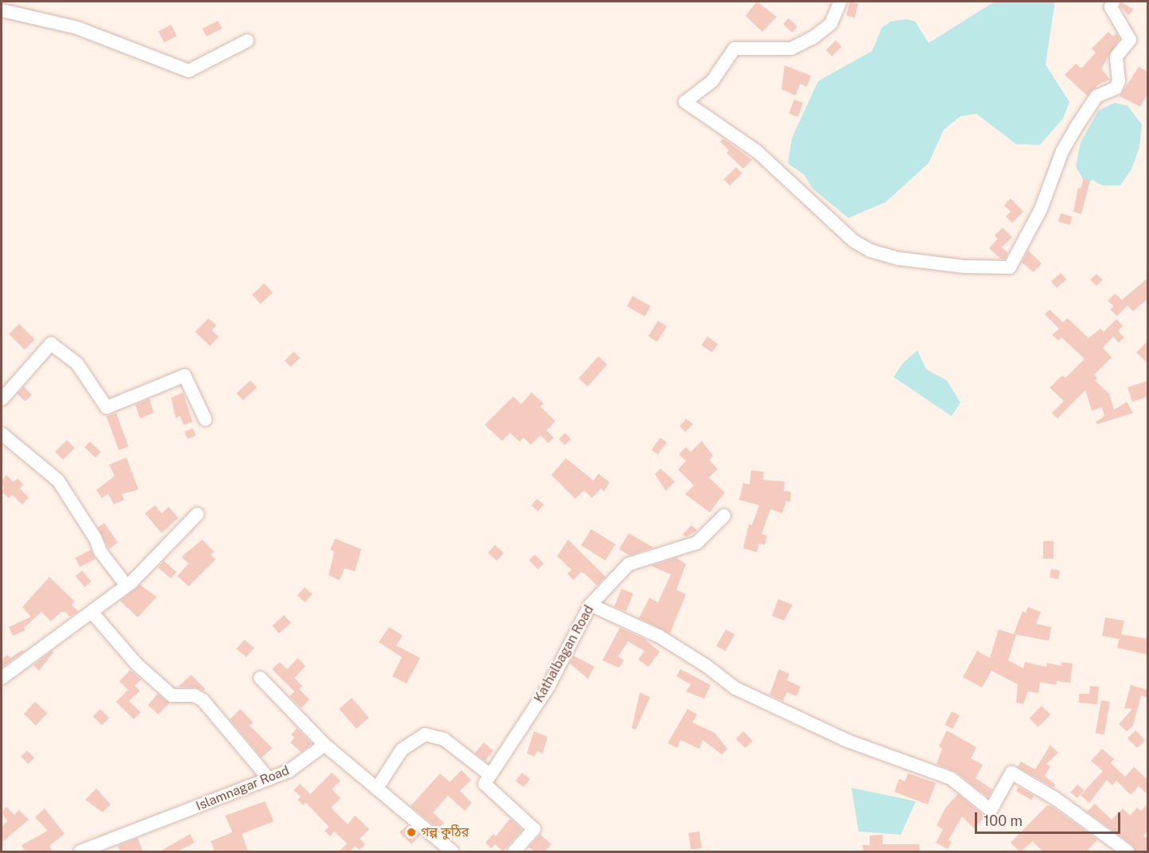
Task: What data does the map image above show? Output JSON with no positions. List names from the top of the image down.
{
  "streets": {
    "street": ["Kathalbagan Road", "Islamnagar Road"]
  },
  "places": ["গল্প কুঠির"],
  "scale_bar": "100 m"
}
